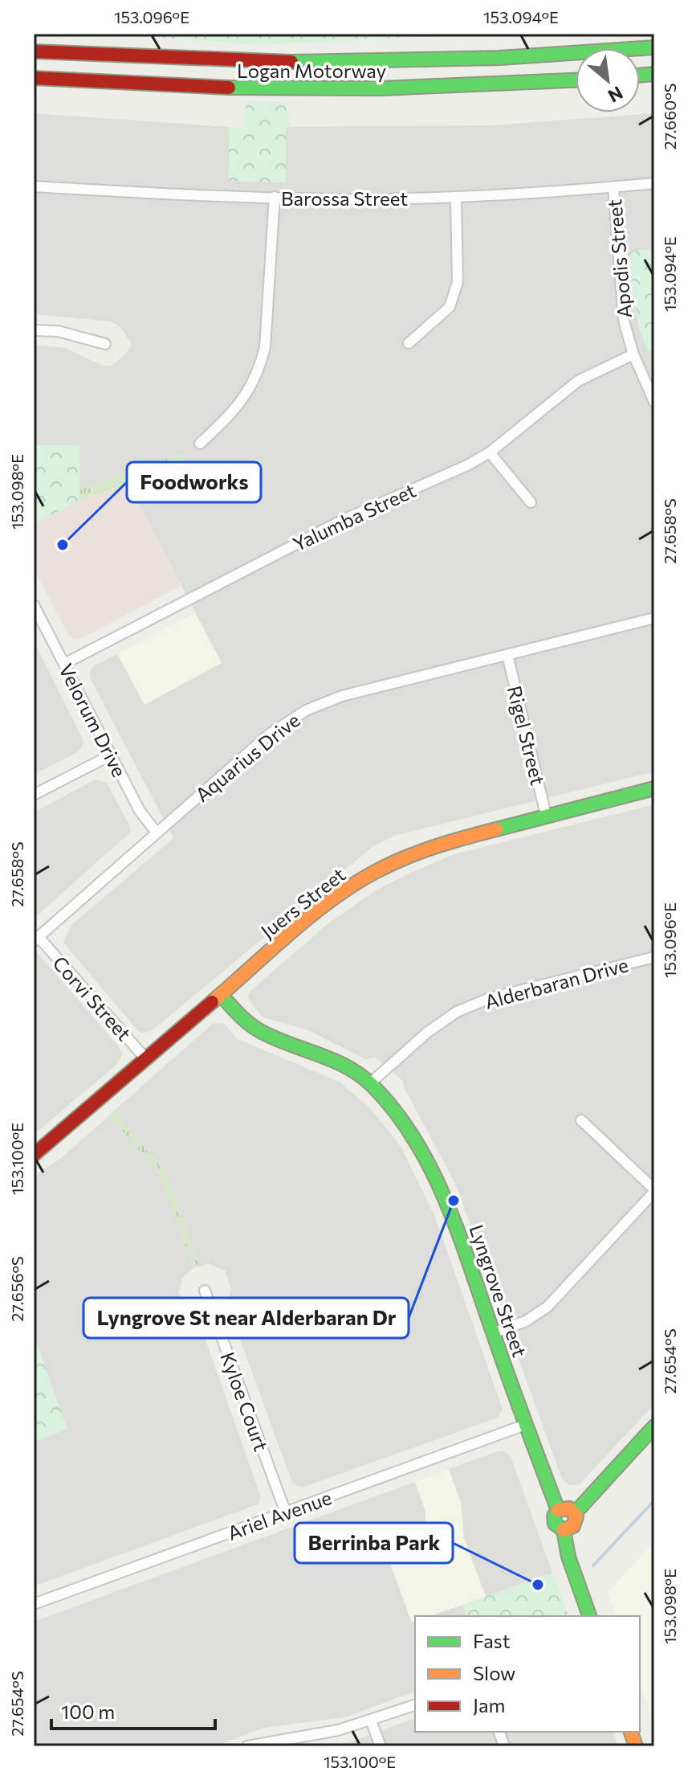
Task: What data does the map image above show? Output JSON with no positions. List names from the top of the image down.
{
  "streets": {
    "main road": ["Logan Motorway", "Juers Street", "Lyngrove Street"],
    "street": [
      "Barossa Street",
      "Apodis Street",
      "Yalumba Street",
      "Velorum Drive",
      "Rigel Street",
      "Aquarius Drive",
      "Alderbaran Drive",
      "Corvi Street",
      "Kyloe Court",
      "Ariel Avenue"
    ]
  },
  "crossings": [
    ["Barossa Street", "Apodis Street"],
    ["Apodis Street", "Yalumba Street"],
    ["Yalumba Street", "Velorum Drive"],
    ["Velorum Drive", "Aquarius Drive"],
    ["Rigel Street", "Aquarius Drive"],
    ["Rigel Street", "Juers Street"],
    ["Aquarius Drive", "Corvi Street"],
    ["Juers Street", "Corvi Street"],
    ["Juers Street", "Lyngrove Street"],
    ["Alderbaran Drive", "Lyngrove Street"],
    ["Lyngrove Street", "Ariel Avenue"],
    ["Kyloe Court", "Ariel Avenue"]
  ],
  "places": ["Foodworks", "Lyngrove St near Alderbaran Dr", "Berrinba Park"],
  "legend": ["Fast", "Slow", "Jam"],
  "scale_bar": "100 m",
  "north": "bottom right",
  "coordinates": [
    "153.096°E",
    "153.094°E",
    "27.660°S",
    "153.098°E",
    "27.658°S",
    "153.100°E",
    "27.656°S",
    "27.654°S"
  ]
}
